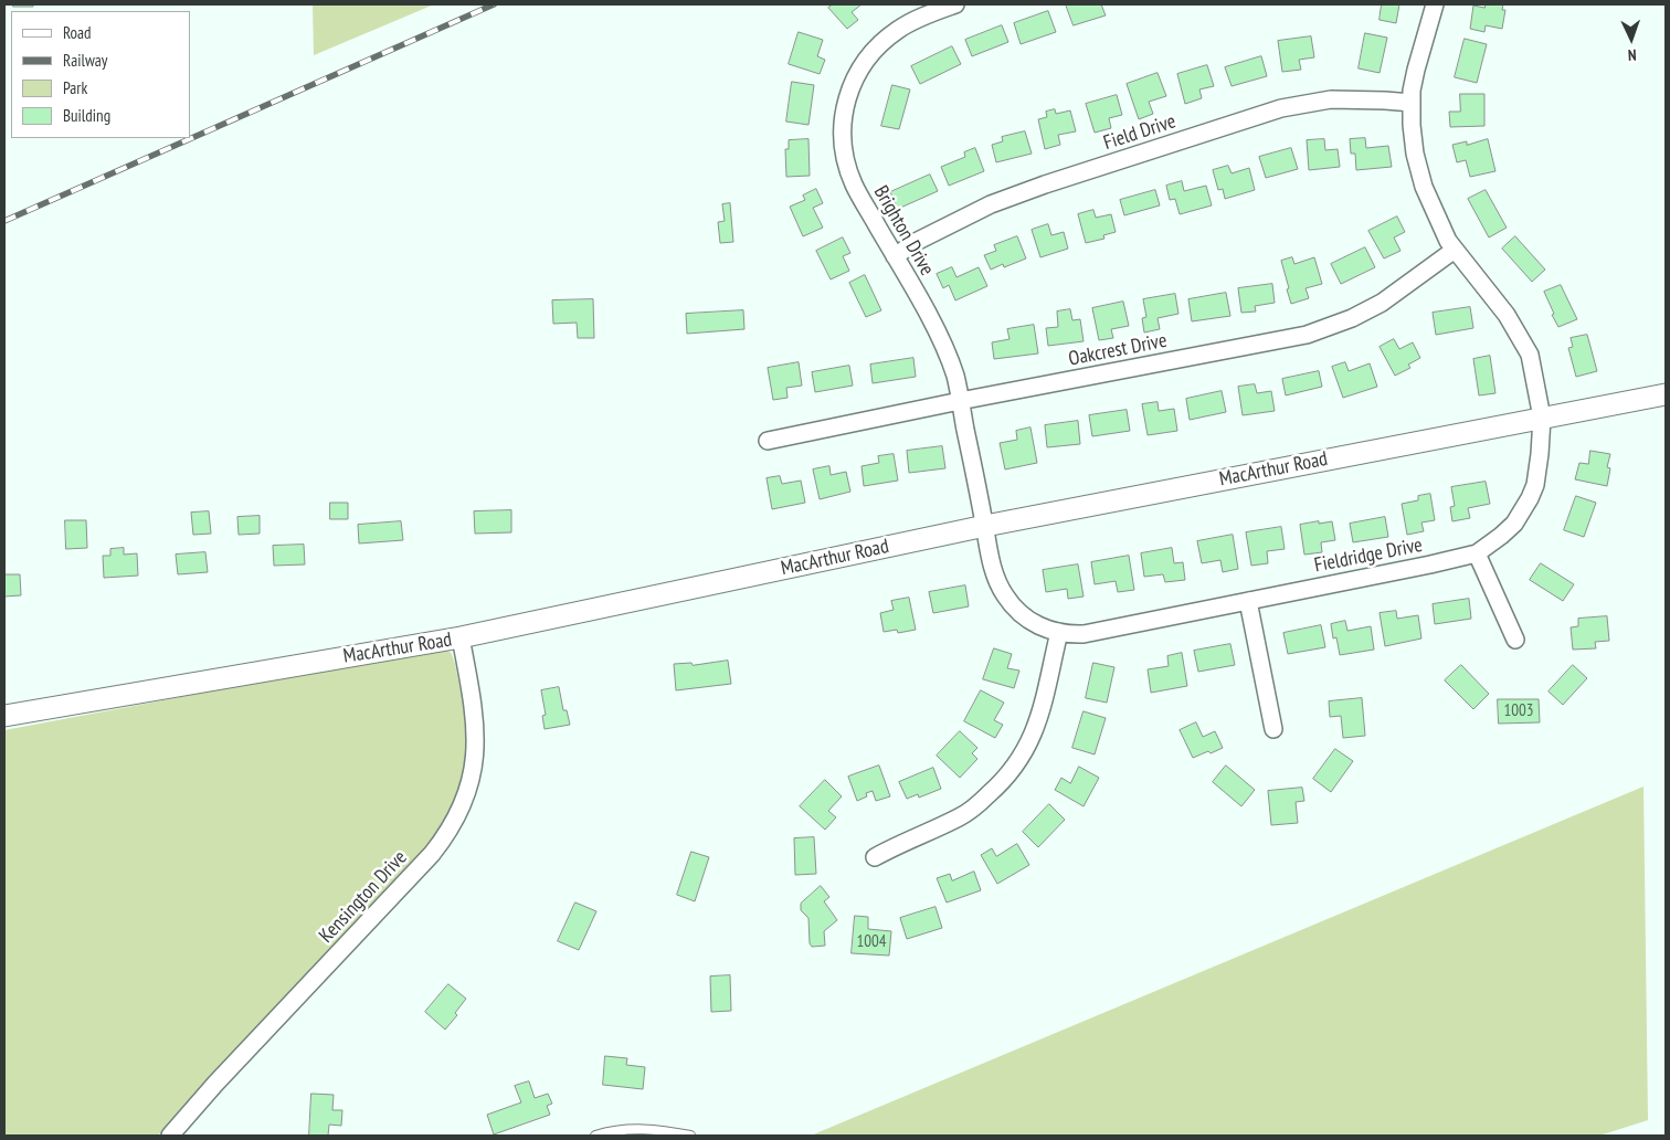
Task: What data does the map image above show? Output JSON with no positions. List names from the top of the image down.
{
  "streets": {
    "street": [
      "Field Drive",
      "Brighton Drive",
      "Oakcrest Drive",
      "MacArthur Road",
      "Fieldridge Drive",
      "Kensington Drive"
    ]
  },
  "crossings": [
    ["Field Drive", "Brighton Drive"],
    ["Field Drive", "Fieldridge Drive"],
    ["Brighton Drive", "Oakcrest Drive"],
    ["Brighton Drive", "MacArthur Road"],
    ["Brighton Drive", "Fieldridge Drive"],
    ["Oakcrest Drive", "Fieldridge Drive"],
    ["MacArthur Road", "Fieldridge Drive"],
    ["MacArthur Road", "Kensington Drive"]
  ],
  "house_numbers": ["1003", "1004"],
  "legend": [
    "Road",
    "Railway",
    "Park",
    "Building"
  ],
  "north": "bottom"
}
